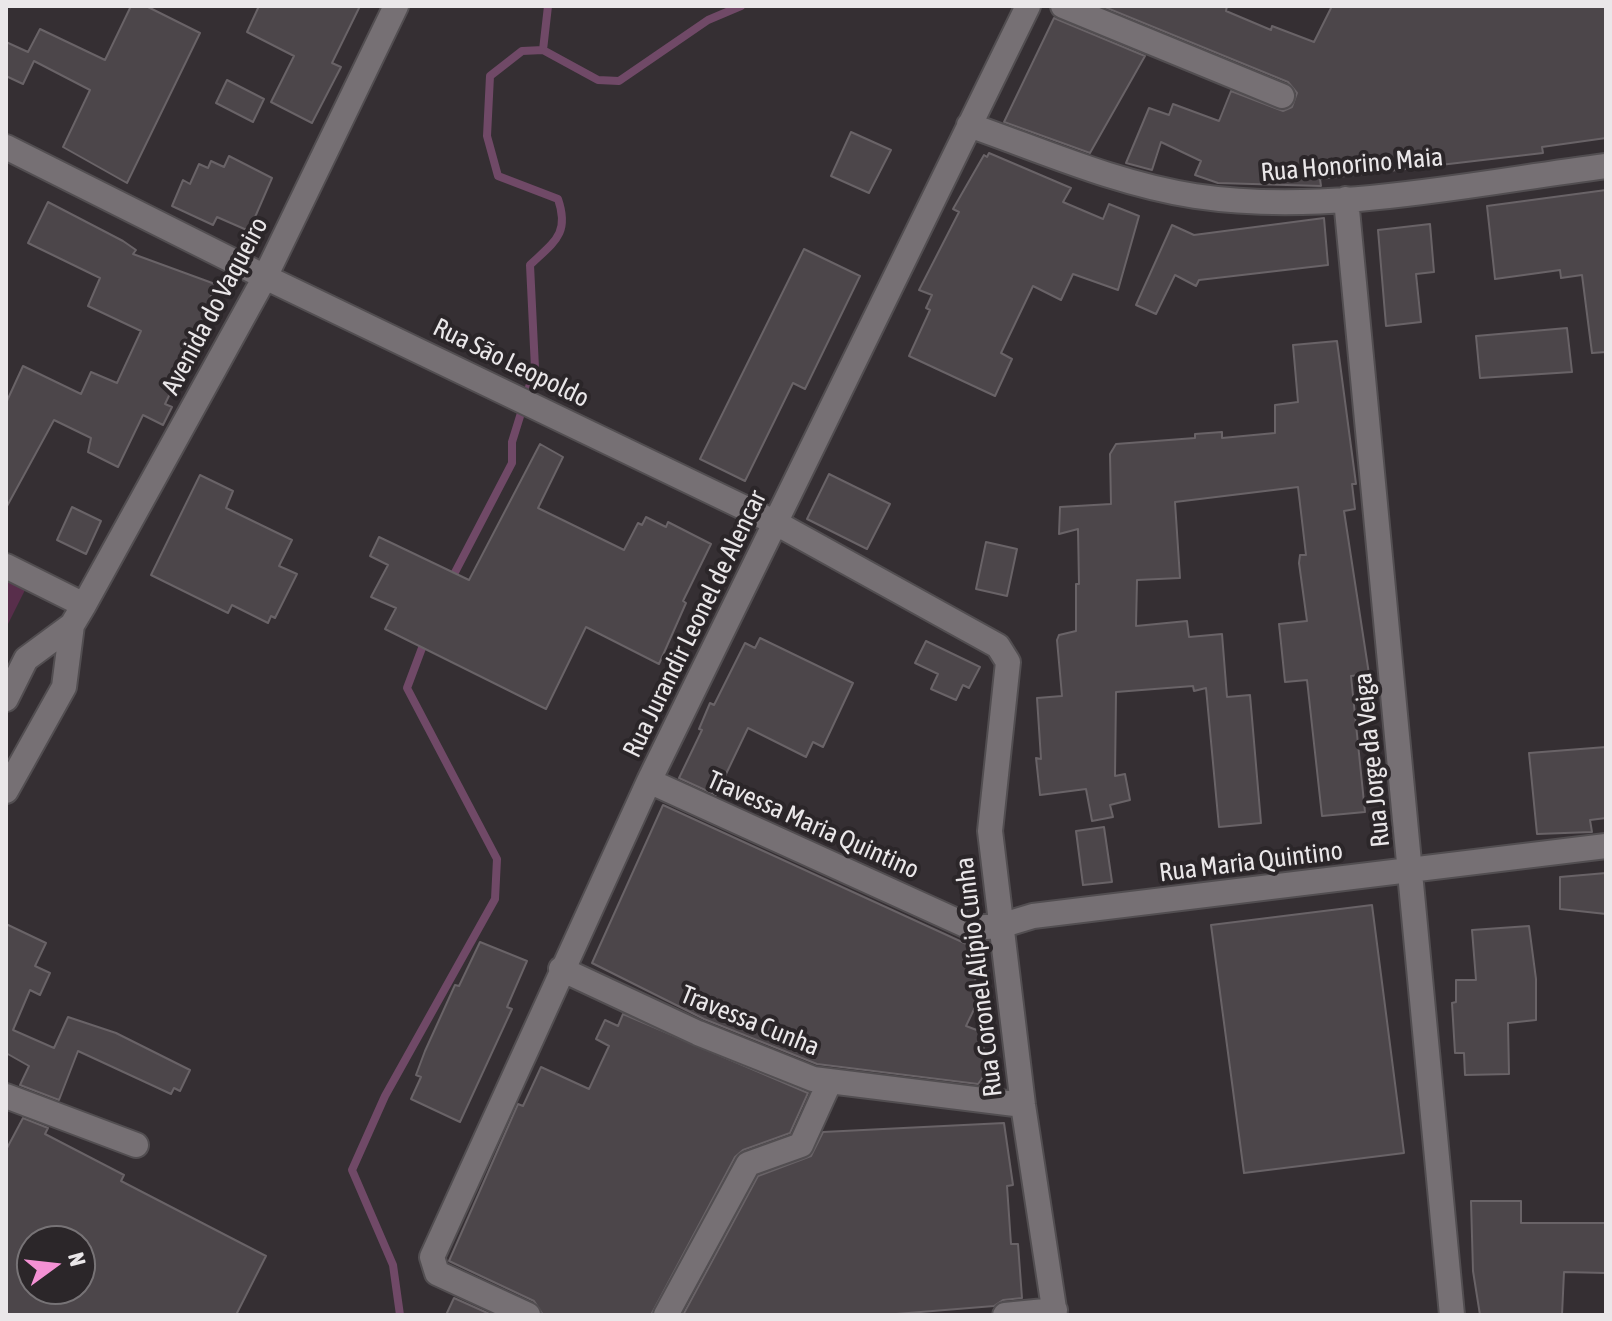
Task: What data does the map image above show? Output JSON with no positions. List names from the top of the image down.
{
  "streets": {
    "street": [
      "Rua Honorino Maia",
      "Avenida do Vaqueiro",
      "Rua São Leopoldo",
      "Rua Jurandir Leonel de Alencar",
      "Rua Jorge da Veiga",
      "Travessa Maria Quintino",
      "Rua Maria Quintino",
      "Rua Coronel Alípio Cunha",
      "Travessa Cunha"
    ]
  },
  "crossings": [
    ["Rua Honorino Maia", "Rua Jurandir Leonel de Alencar"],
    ["Rua Honorino Maia", "Rua Jorge da Veiga"],
    ["Avenida do Vaqueiro", "Rua São Leopoldo"],
    ["Rua São Leopoldo", "Rua Jurandir Leonel de Alencar"],
    ["Rua São Leopoldo", "Rua Coronel Alípio Cunha"],
    ["Rua Jurandir Leonel de Alencar", "Travessa Maria Quintino"],
    ["Rua Jurandir Leonel de Alencar", "Travessa Cunha"],
    ["Rua Jorge da Veiga", "Rua Maria Quintino"],
    ["Travessa Maria Quintino", "Rua Maria Quintino"],
    ["Travessa Maria Quintino", "Rua Coronel Alípio Cunha"],
    ["Rua Maria Quintino", "Rua Coronel Alípio Cunha"],
    ["Rua Coronel Alípio Cunha", "Travessa Cunha"]
  ],
  "north": "right"
}
